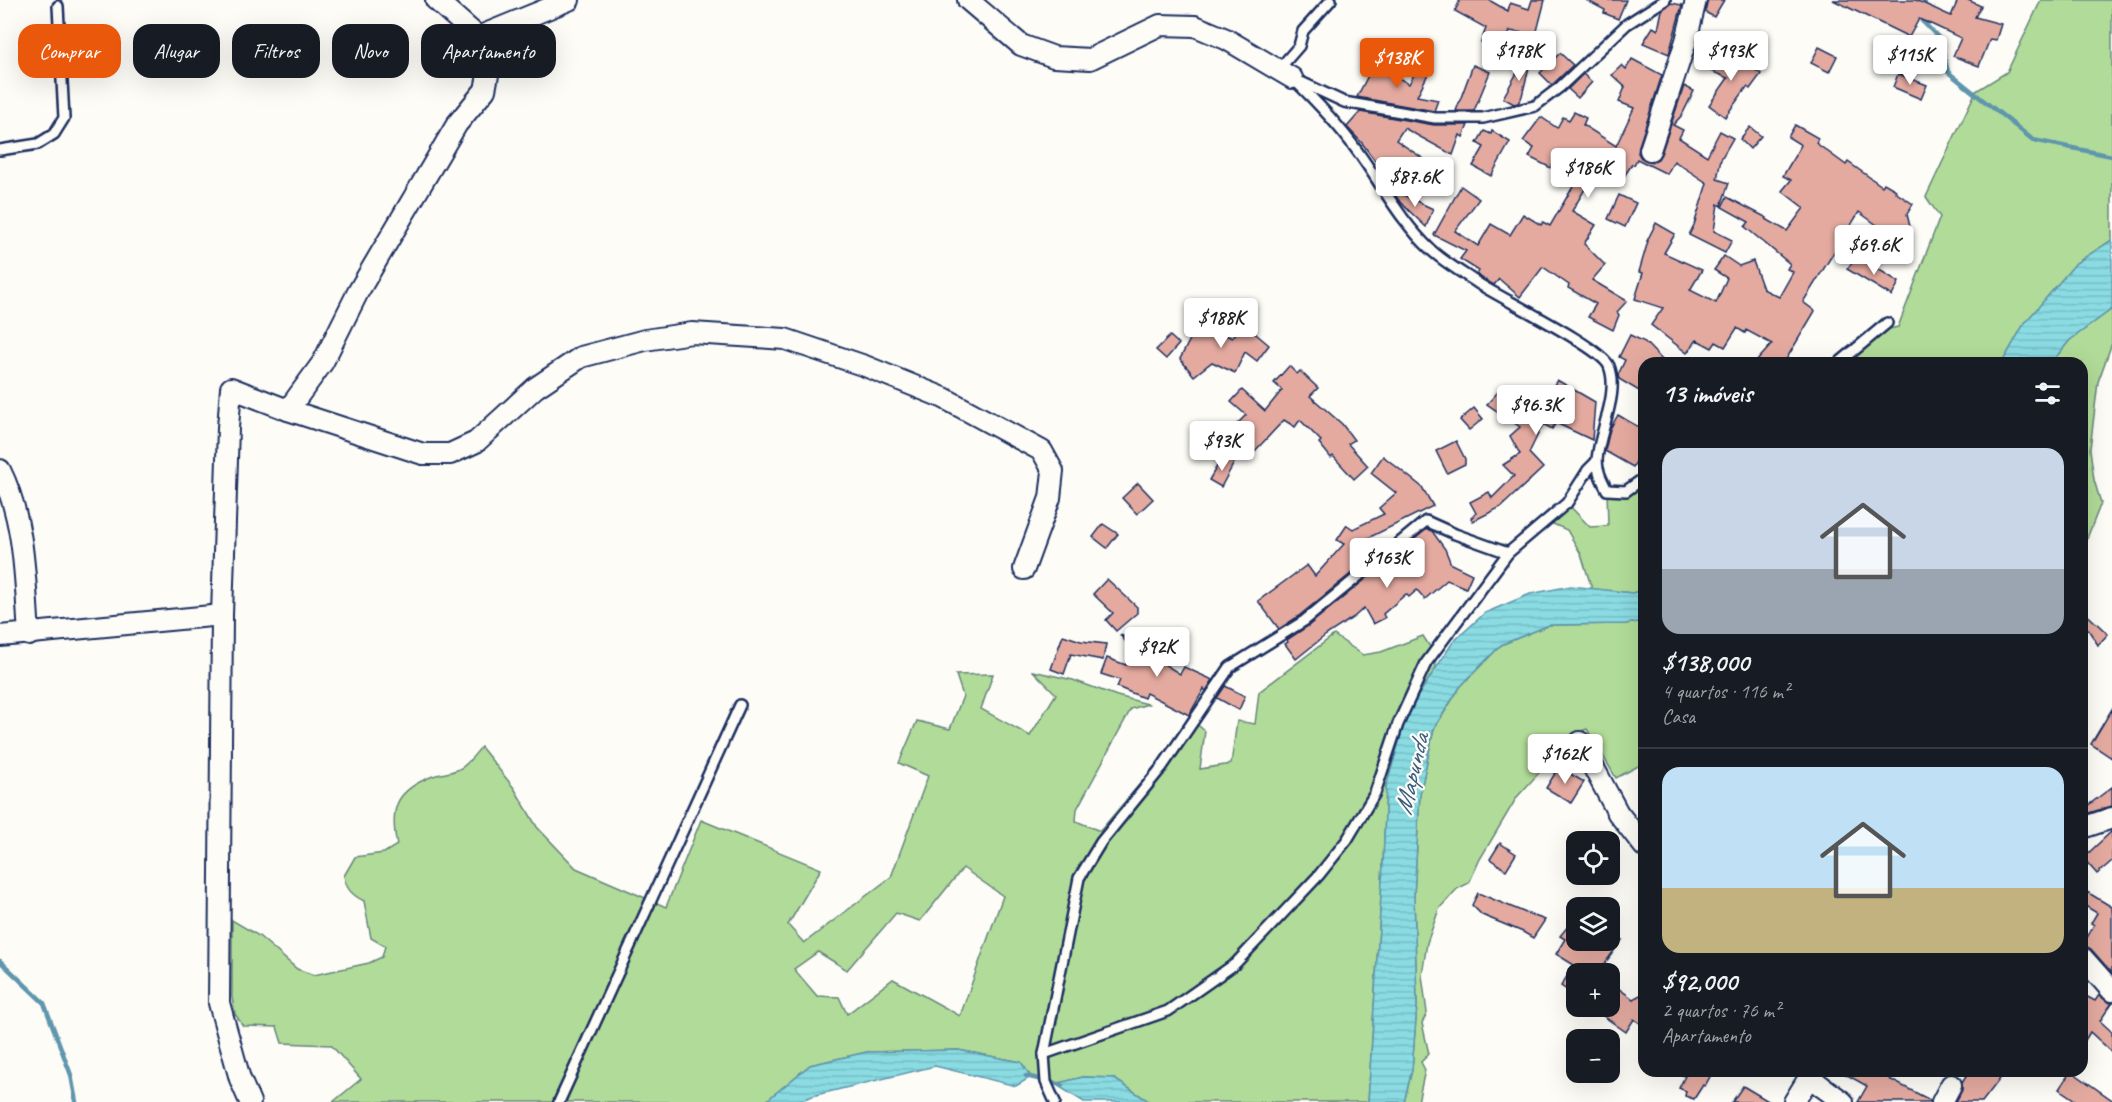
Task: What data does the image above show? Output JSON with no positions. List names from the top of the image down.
{
  "water": ["Mapunda"],
  "page": {
    "chip": [
      "Comprar",
      "Alugar",
      "Filtros",
      "Novo",
      "Apartamento"
    ],
    "price": [
      "$178K",
      "$193K",
      "$115K",
      "$138K",
      "$186K",
      "$87.6K",
      "$69.6K",
      "$188K",
      "$96.3K",
      "$93K",
      "$163K",
      "$92K",
      "$162K"
    ],
    "heading": "13 imóveis",
    "list": [
      {
        "name": "$138,000",
        "note": "4 quartos · 116 m² · Casa"
      },
      {
        "name": "$92,000",
        "note": "2 quartos · 76 m² · Apartamento"
      }
    ],
    "map_buttons": ["+", "−"]
  }
}
